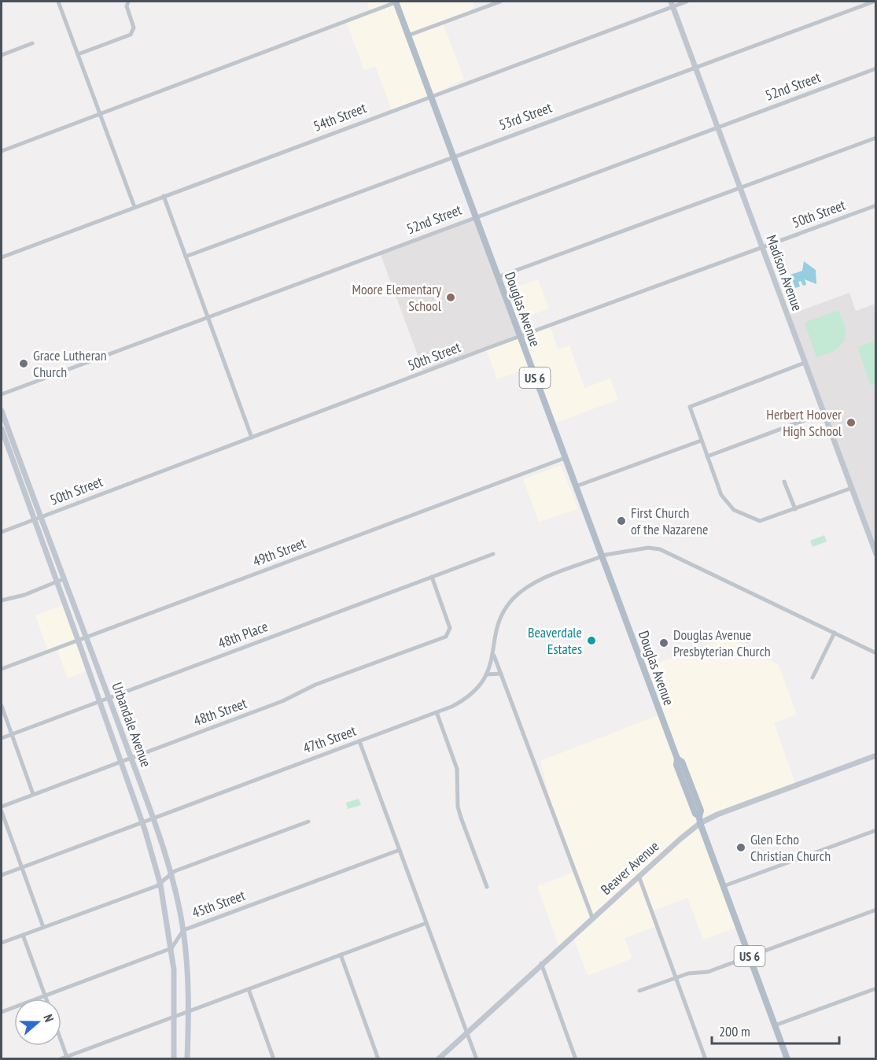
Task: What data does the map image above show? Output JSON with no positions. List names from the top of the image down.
{
  "streets": {
    "main road": ["Douglas Avenue", "US 6"],
    "street": [
      "52nd Street",
      "53rd Street",
      "54th Street",
      "50th Street",
      "Madison Avenue",
      "49th Street",
      "48th Place",
      "48th Street",
      "Urbandale Avenue",
      "47th Street",
      "Beaver Avenue",
      "45th Street"
    ]
  },
  "crossings": [
    ["52nd Street", "Madison Avenue"],
    ["52nd Street", "Douglas Avenue"],
    ["53rd Street", "Madison Avenue"],
    ["53rd Street", "Douglas Avenue"],
    ["54th Street", "Madison Avenue"],
    ["54th Street", "Douglas Avenue"],
    ["50th Street", "Madison Avenue"],
    ["50th Street", "Douglas Avenue"],
    ["50th Street", "Urbandale Avenue"],
    ["Douglas Avenue", "49th Street"],
    ["Douglas Avenue", "47th Street"],
    ["Douglas Avenue", "Beaver Avenue"],
    ["49th Street", "Urbandale Avenue"],
    ["48th Place", "48th Street"],
    ["48th Place", "Urbandale Avenue"],
    ["48th Street", "Urbandale Avenue"],
    ["Urbandale Avenue", "47th Street"],
    ["Urbandale Avenue", "45th Street"]
  ],
  "places": [
    "Moore Elementary School",
    "Grace Lutheran Church",
    "Herbert Hoover High School",
    "First Church of the Nazarene",
    "Beaverdale Estates",
    "Douglas Avenue Presbyterian Church",
    "Glen Echo Christian Church"
  ],
  "scale_bar": "200 m",
  "north": "right"
}
